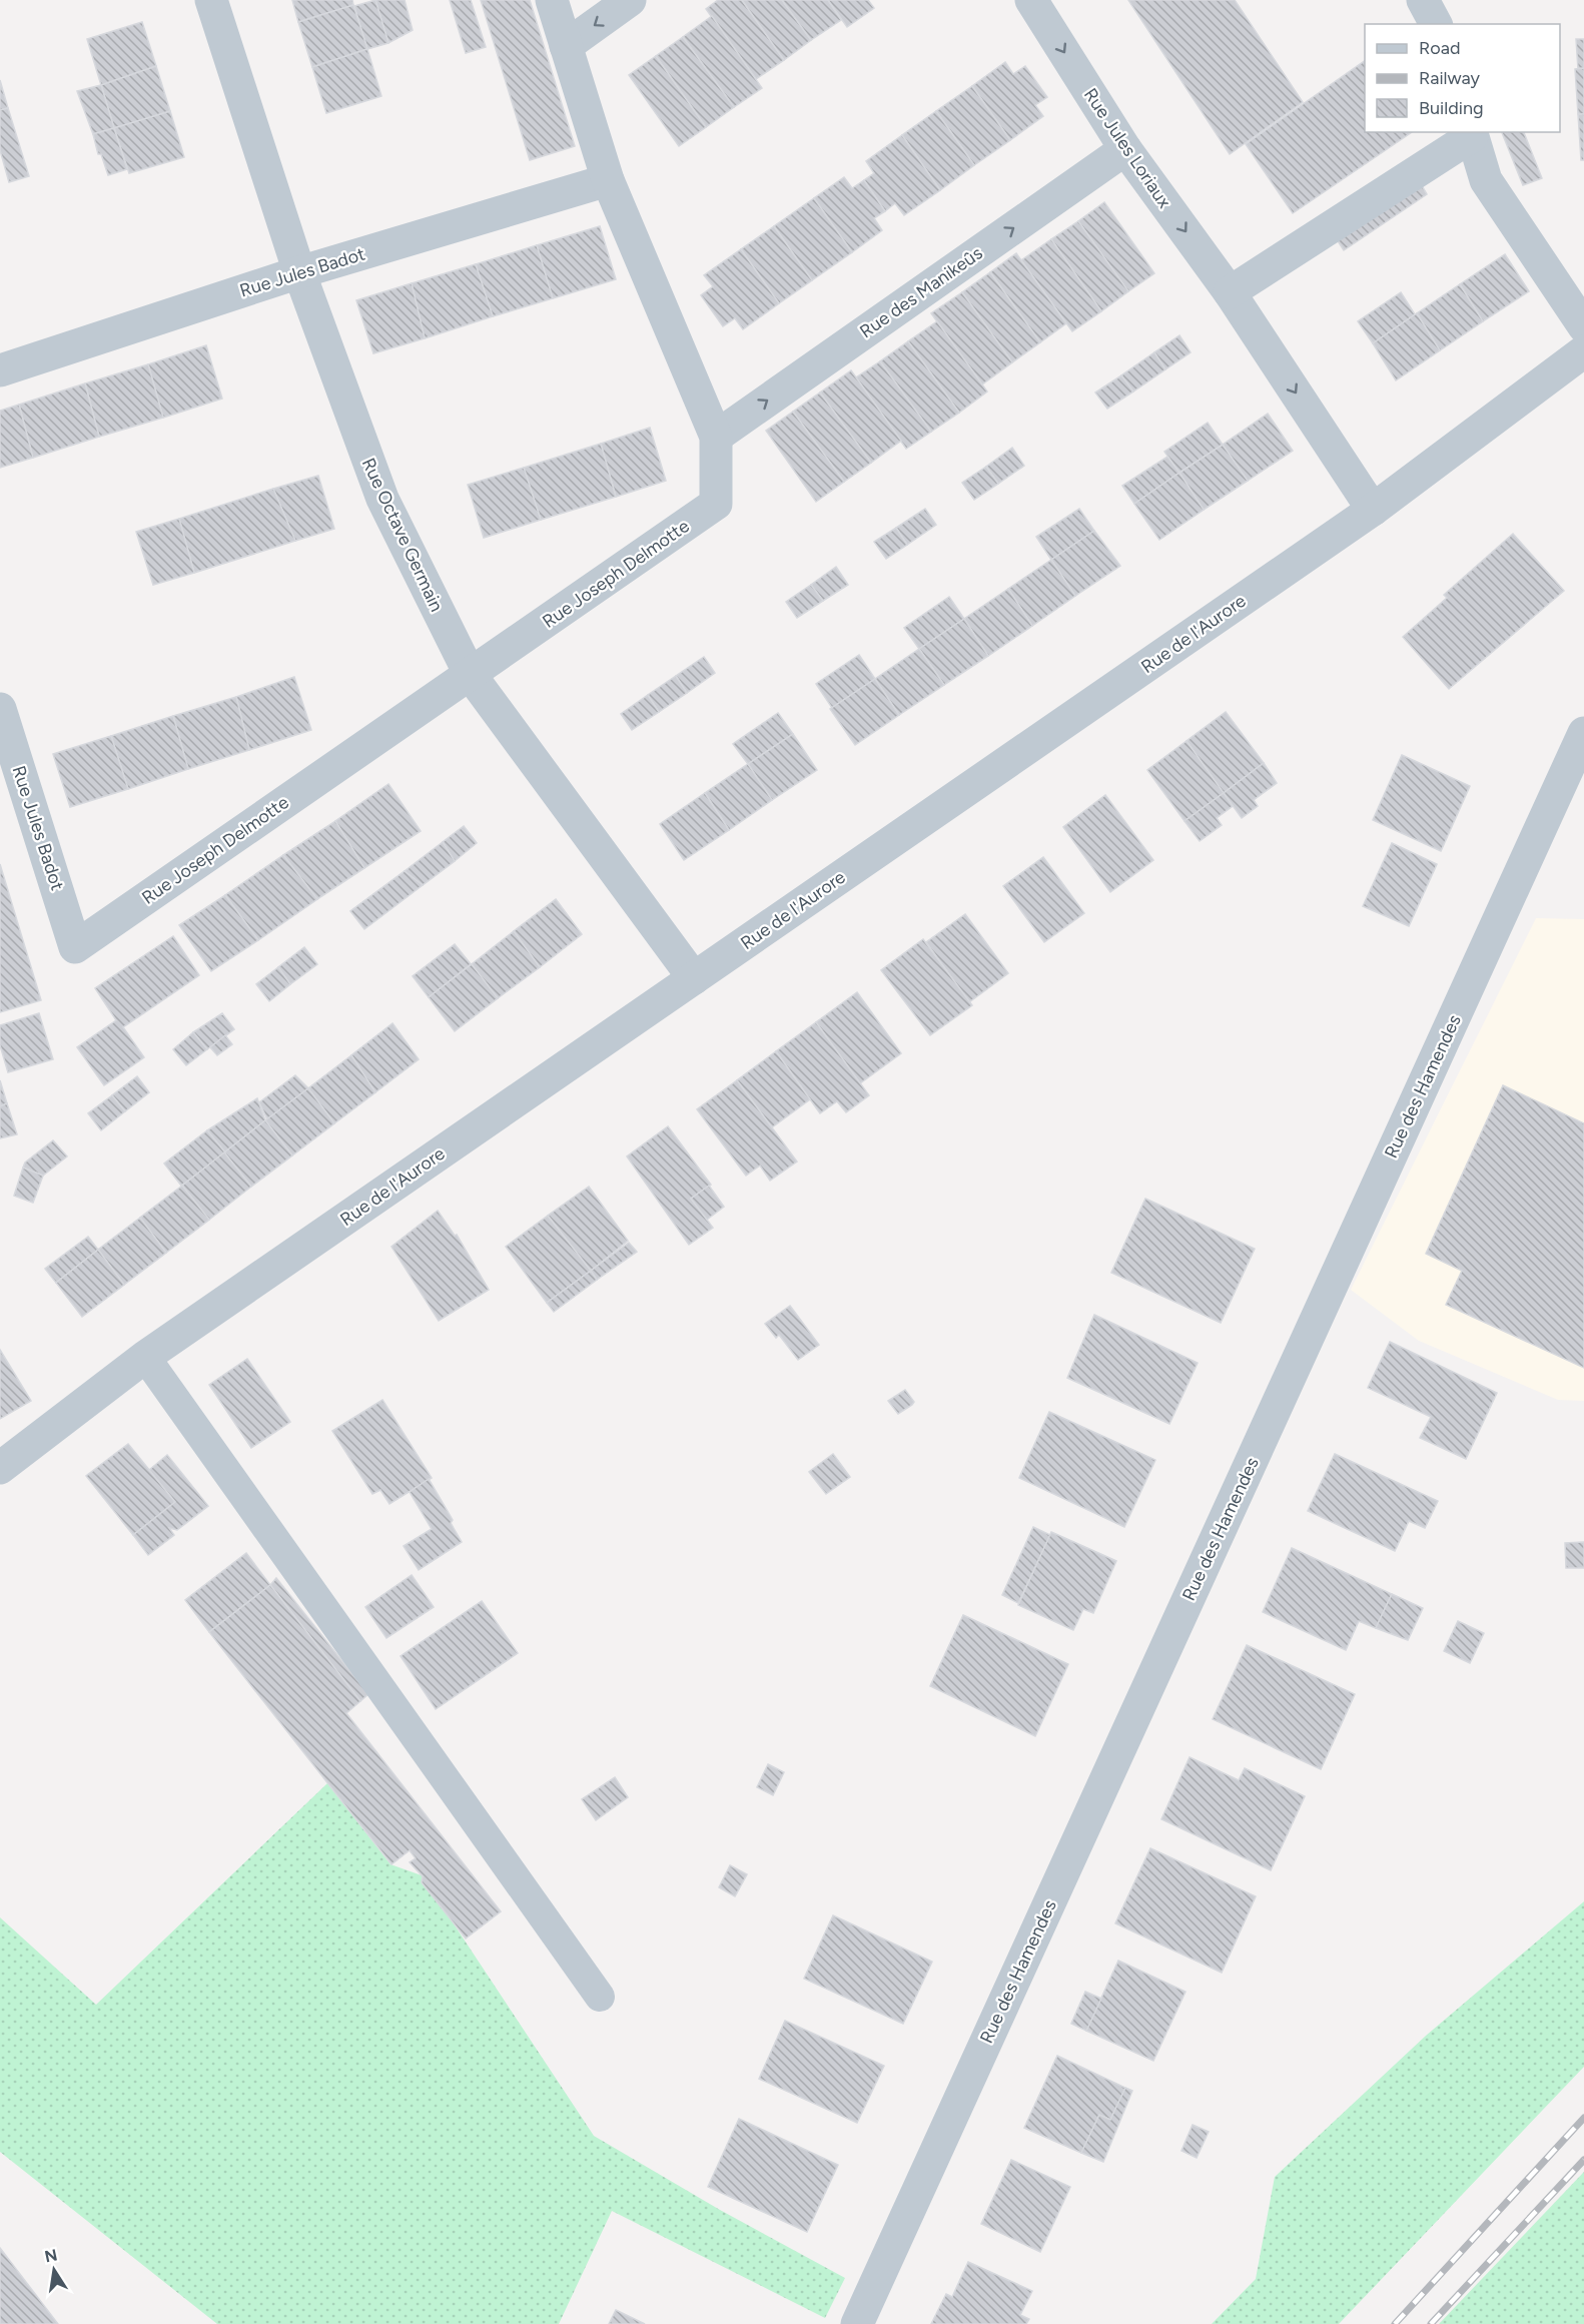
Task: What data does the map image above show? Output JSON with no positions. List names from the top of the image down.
{
  "streets": {
    "street": [
      "Rue Jules Loriaux",
      "Rue Jules Badot",
      "Rue des Manikeûs",
      "Rue Octave Germain",
      "Rue Joseph Delmotte",
      "Rue de l'Aurore",
      "Rue des Hamendes"
    ]
  },
  "crossings": [
    ["Rue Jules Loriaux", "Rue des Manikeûs"],
    ["Rue Jules Loriaux", "Rue de l'Aurore"],
    ["Rue Jules Badot", "Rue Octave Germain"],
    ["Rue Jules Badot", "Rue Joseph Delmotte"],
    ["Rue des Manikeûs", "Rue Joseph Delmotte"],
    ["Rue Octave Germain", "Rue Joseph Delmotte"],
    ["Rue Octave Germain", "Rue de l'Aurore"]
  ],
  "one_way": ["Rue des Manikeûs"],
  "legend": ["Road", "Railway", "Building"],
  "north": "top"
}
